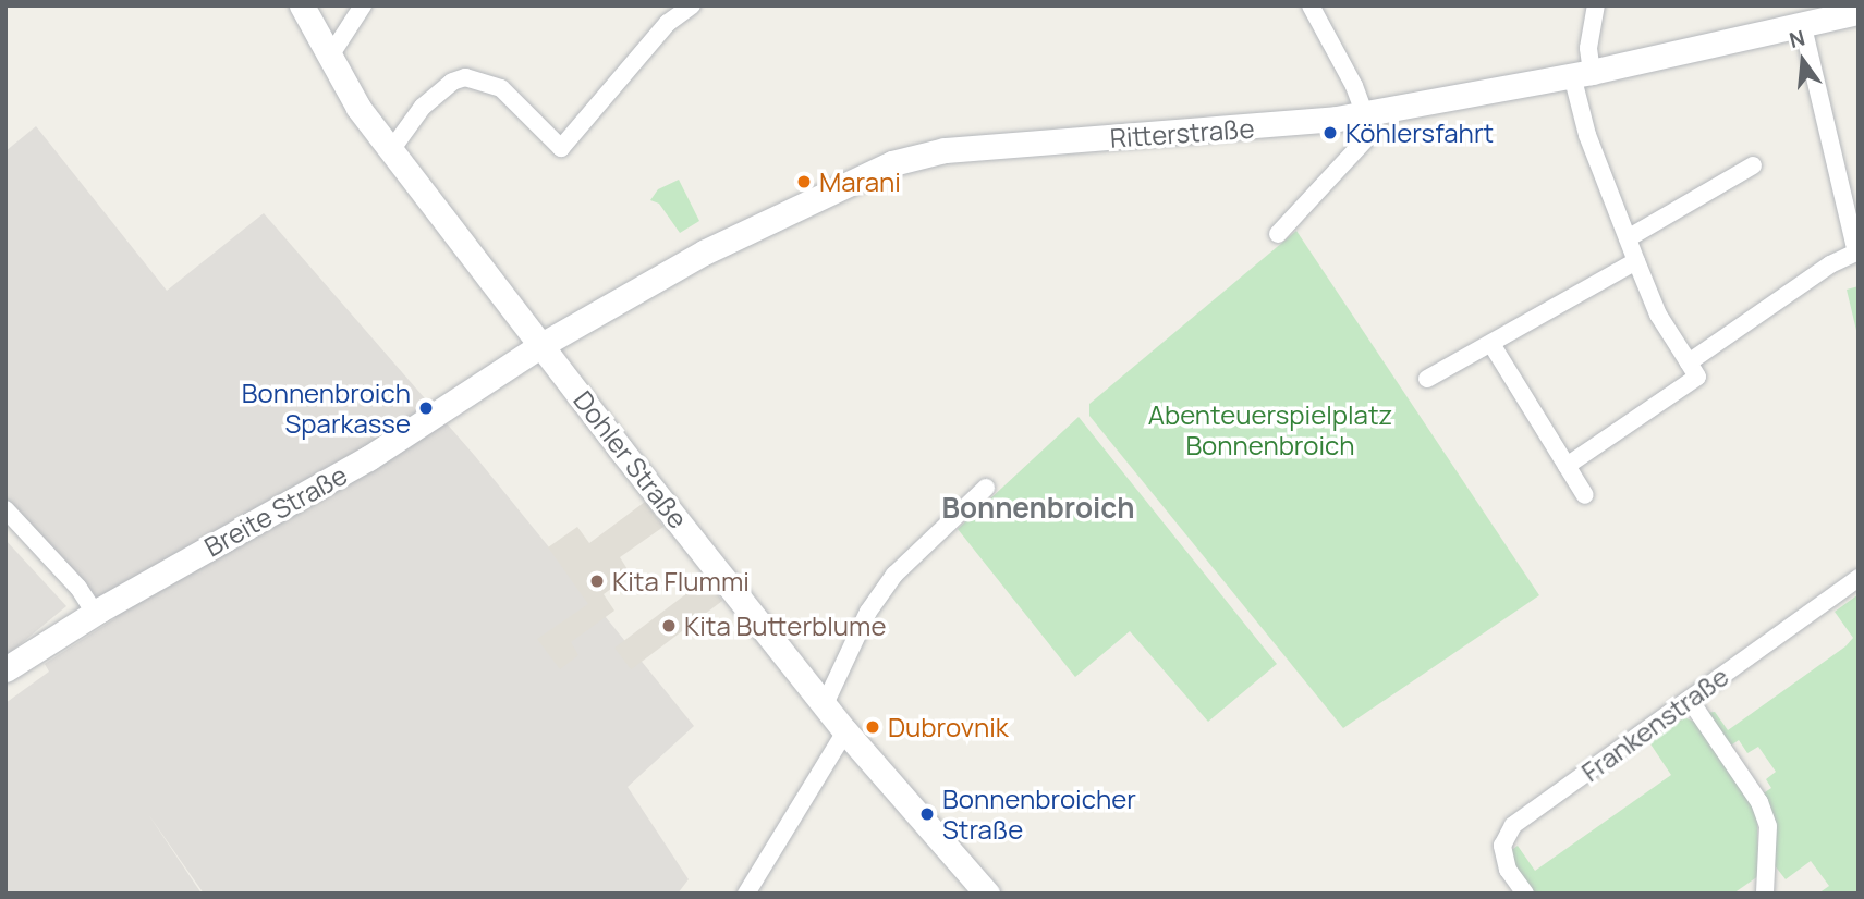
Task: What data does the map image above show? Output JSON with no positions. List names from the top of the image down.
{
  "streets": {
    "main road": ["Ritterstraße", "Dohler Straße", "Breite Straße"],
    "street": ["Frankenstraße"]
  },
  "crossings": [
    ["Ritterstraße", "Dohler Straße"],
    ["Ritterstraße", "Breite Straße"],
    ["Dohler Straße", "Breite Straße"]
  ],
  "districts": ["Bonnenbroich"],
  "parks": ["Abenteuerspielplatz Bonnenbroich"],
  "places": [
    "Köhlersfahrt",
    "Marani",
    "Bonnenbroich Sparkasse",
    "Kita Flummi",
    "Kita Butterblume",
    "Dubrovnik",
    "Bonnenbroicher Straße"
  ],
  "north": "top"
}
